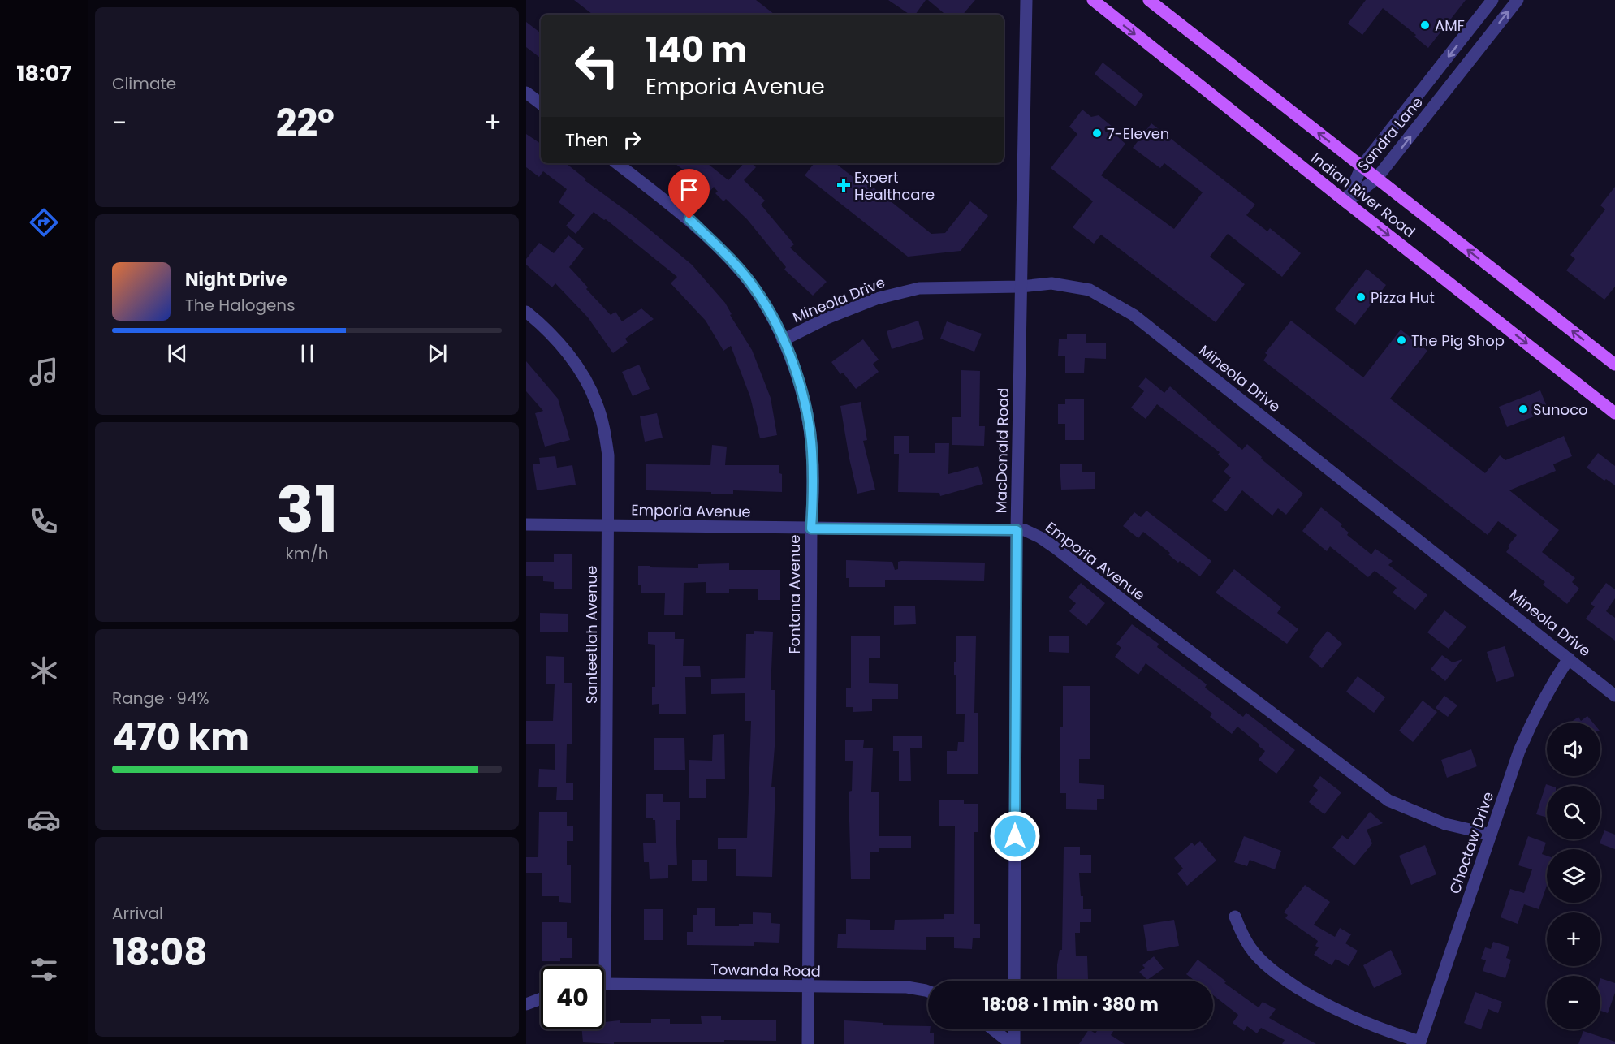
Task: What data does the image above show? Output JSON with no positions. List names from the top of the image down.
{
  "streets": {
    "main road": ["Indian River Road"],
    "street": [
      "Sandra Lane",
      "Mineola Drive",
      "MacDonald Road",
      "Emporia Avenue",
      "Fontana Avenue",
      "Santeetlah Avenue",
      "Choctaw Drive",
      "Towanda Road"
    ]
  },
  "crossings": [
    ["Sandra Lane", "Indian River Road"],
    ["Mineola Drive", "MacDonald Road"],
    ["Mineola Drive", "Fontana Avenue"],
    ["Mineola Drive", "Choctaw Drive"],
    ["MacDonald Road", "Emporia Avenue"],
    ["Emporia Avenue", "Fontana Avenue"],
    ["Emporia Avenue", "Santeetlah Avenue"],
    ["Emporia Avenue", "Choctaw Drive"],
    ["Fontana Avenue", "Towanda Road"]
  ],
  "places": {
    "other": [
      "AMF",
      "7-Eleven",
      "Pizza Hut",
      "The Pig Shop",
      "Sunoco"
    ],
    "health": ["Expert Healthcare"]
  },
  "page": {
    "tabs": "18:07",
    "tile": [
      "Climate",
      ["31", "km/h"],
      ["Range · 94%", "470 km"],
      ["Arrival", "18:08"]
    ],
    "turn": ["140 m", "Emporia Avenue"],
    "heat": ["−", "22°", "+"],
    "then": "Then",
    "song": ["Night Drive", "The Halogens"],
    "map_buttons": ["+", "−"],
    "limit": "40",
    "trip": "18:08 · 1 min · 380 m"
  }
}
